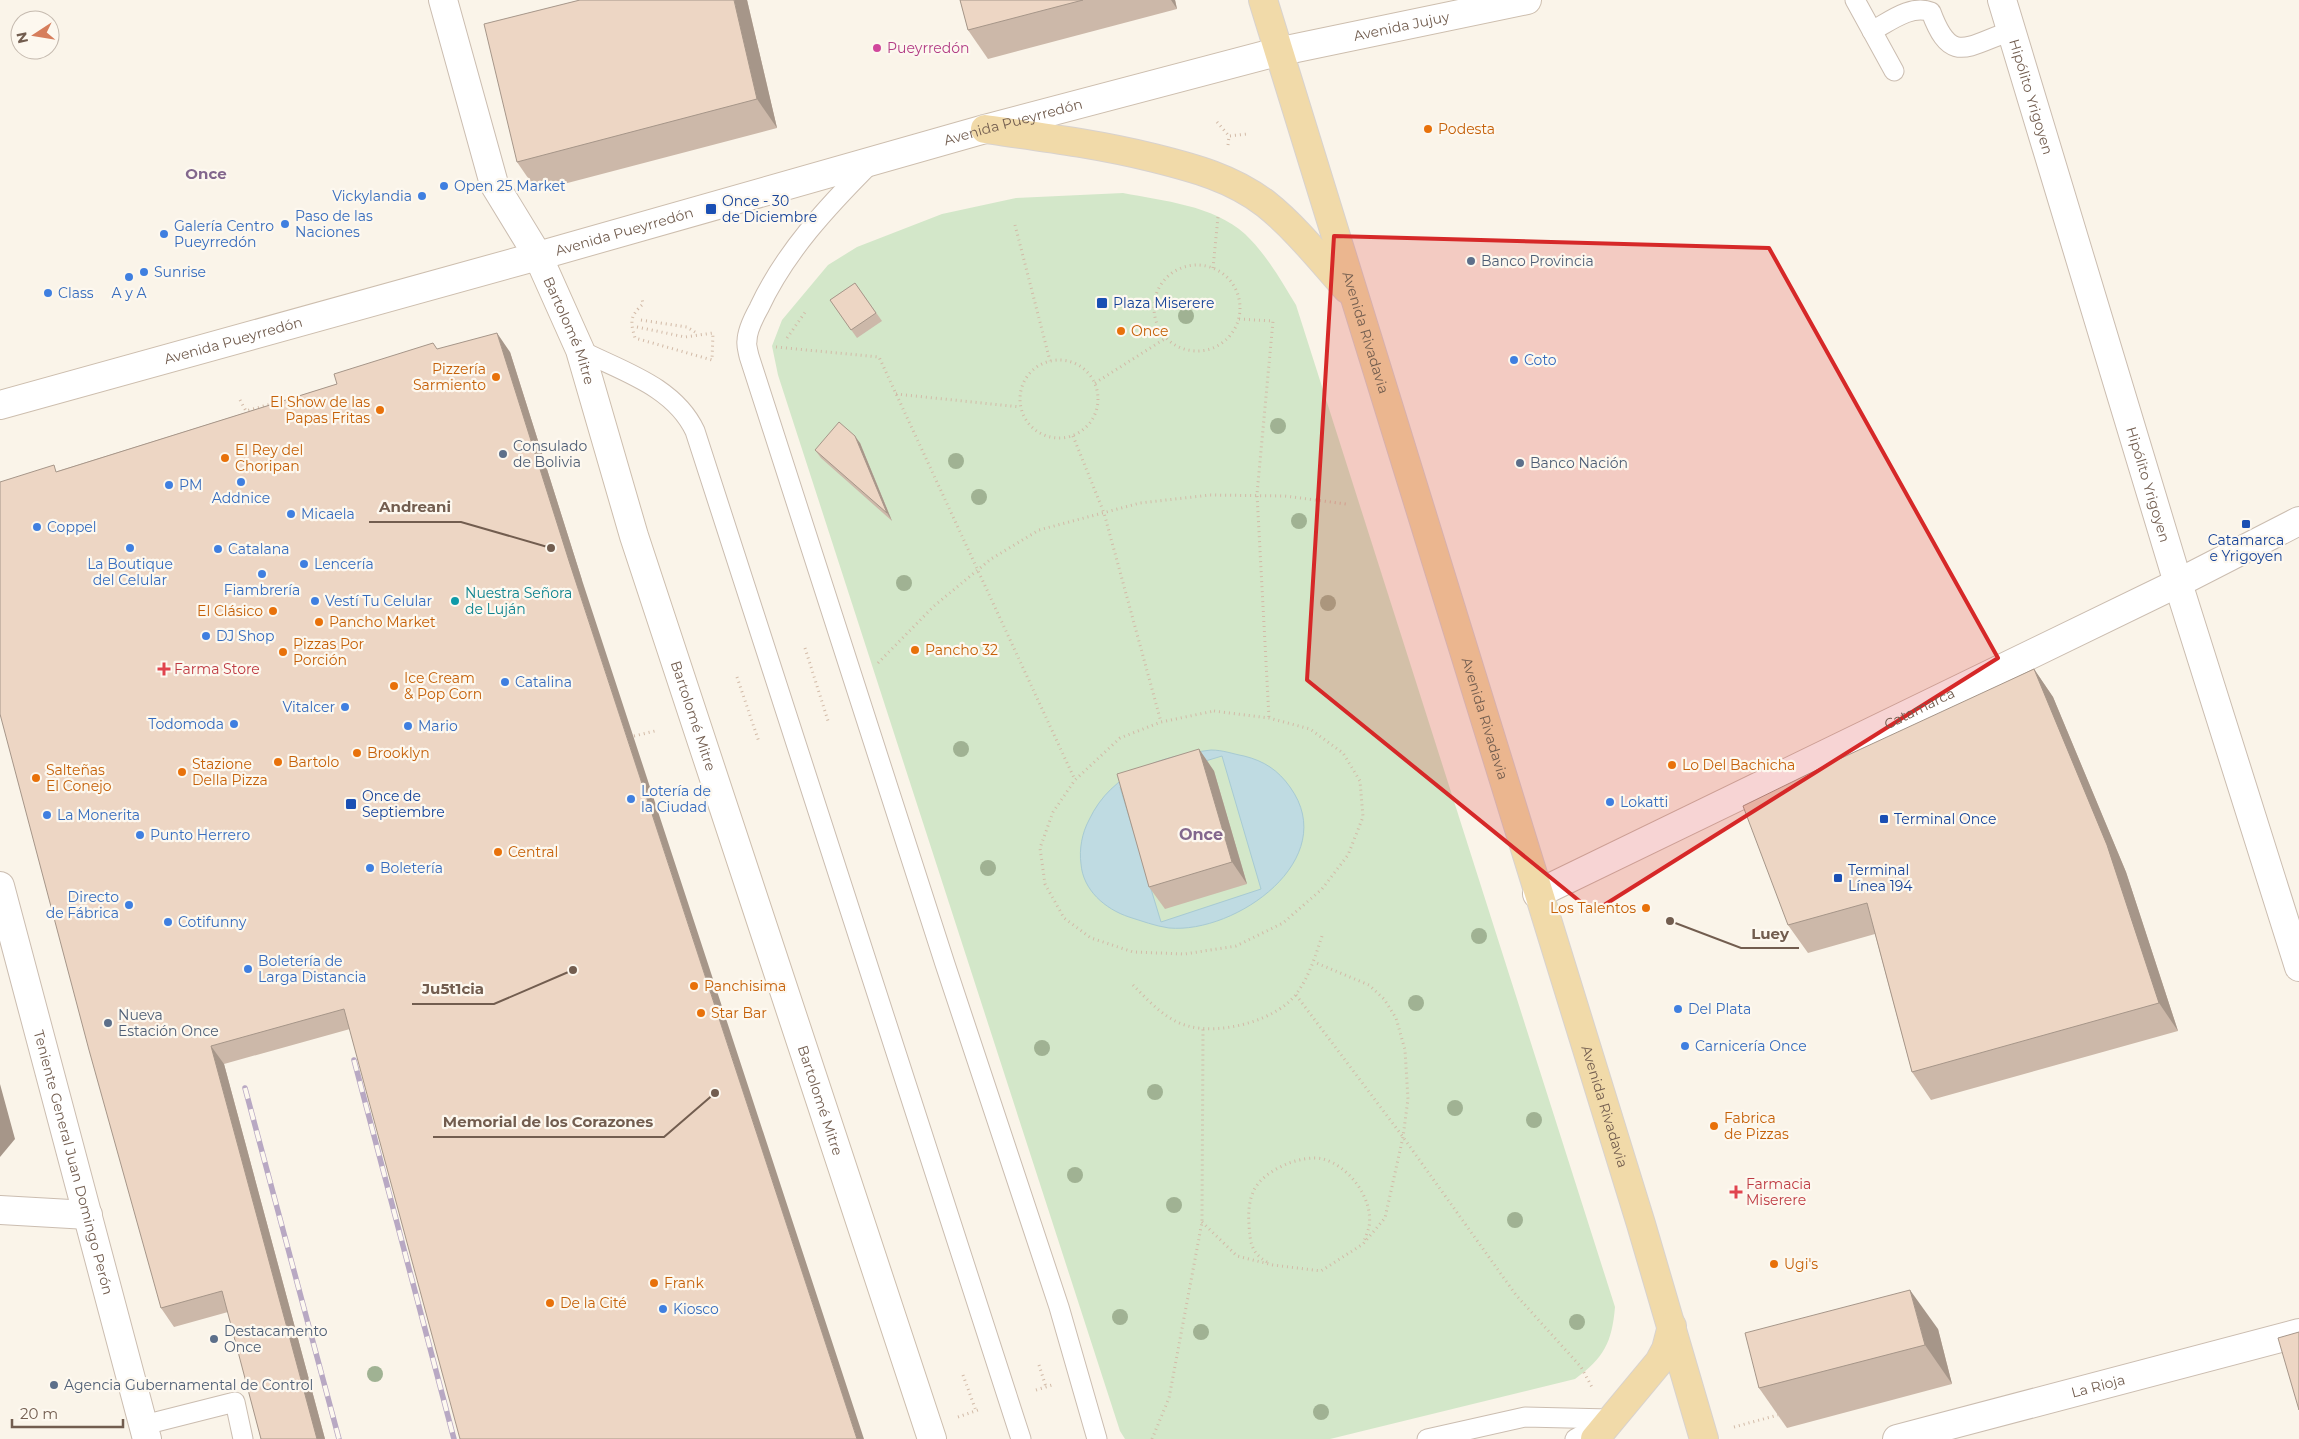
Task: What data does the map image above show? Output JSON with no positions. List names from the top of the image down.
{
  "streets": {
    "main road": ["Avenida Rivadavia"],
    "street": [
      "Avenida Jujuy",
      "Hipólito Yrigoyen",
      "Avenida Pueyrredón",
      "Bartolomé Mitre",
      "Catamarca",
      "Teniente General Juan Domingo Perón",
      "La Rioja"
    ]
  },
  "crossings": [
    ["Avenida Jujuy", "Avenida Pueyrredón"],
    ["Avenida Jujuy", "Avenida Rivadavia"],
    ["Hipólito Yrigoyen", "Catamarca"],
    ["Avenida Pueyrredón", "Bartolomé Mitre"],
    ["Avenida Pueyrredón", "Avenida Rivadavia"],
    ["Avenida Rivadavia", "Catamarca"]
  ],
  "districts": ["Once", "Once"],
  "places": {
    "other": [
      "Pueyrredón",
      "Podesta",
      "Open 25 Market",
      "Vickylandia",
      "Paso de las Naciones",
      "Galería Centro Pueyrredón",
      "Banco Provincia",
      "Sunrise",
      "A y A",
      "Class",
      "Once",
      "Coto",
      "Pizzería Sarmiento",
      "El Show de las Papas Fritas",
      "Consulado de Bolivia",
      "El Rey del Choripan",
      "Banco Nación",
      "Addnice",
      "PM",
      "Micaela",
      "Coppel",
      "La Boutique del Celular",
      "Andreani",
      "Catalana",
      "Lencería",
      "Fiambrería",
      "Vestí Tu Celular",
      "Nuestra Señora de Luján",
      "El Clásico",
      "Pancho Market",
      "DJ Shop",
      "Pancho 32",
      "Pizzas Por Porción",
      "Catalina",
      "Ice Cream & Pop Corn",
      "Vitalcer",
      "Todomoda",
      "Mario",
      "Brooklyn",
      "Bartolo",
      "Lo Del Bachicha",
      "Stazione Della Pizza",
      "Salteñas El Conejo",
      "Lotería de la Ciudad",
      "Lokatti",
      "La Monerita",
      "Punto Herrero",
      "Central",
      "Boletería",
      "Directo de Fábrica",
      "Los Talentos",
      "Luey",
      "Cotifunny",
      "Boletería de Larga Distancia",
      "Ju5t1cia",
      "Panchisima",
      "Del Plata",
      "Star Bar",
      "Nueva Estación Once",
      "Carnicería Once",
      "Memorial de los Corazones",
      "Fabrica de Pizzas",
      "Ugi's",
      "Frank",
      "De la Cité",
      "Kiosco",
      "Destacamento Once",
      "Agencia Gubernamental de Control"
    ],
    "transit": [
      "Once - 30 de Diciembre",
      "Plaza Miserere",
      "Catamarca e Yrigoyen",
      "Once de Septiembre",
      "Terminal Once",
      "Terminal Línea 194"
    ],
    "health": ["Farma Store", "Farmacia Miserere"]
  },
  "scale_bar": "20 m",
  "north": "left"
}
